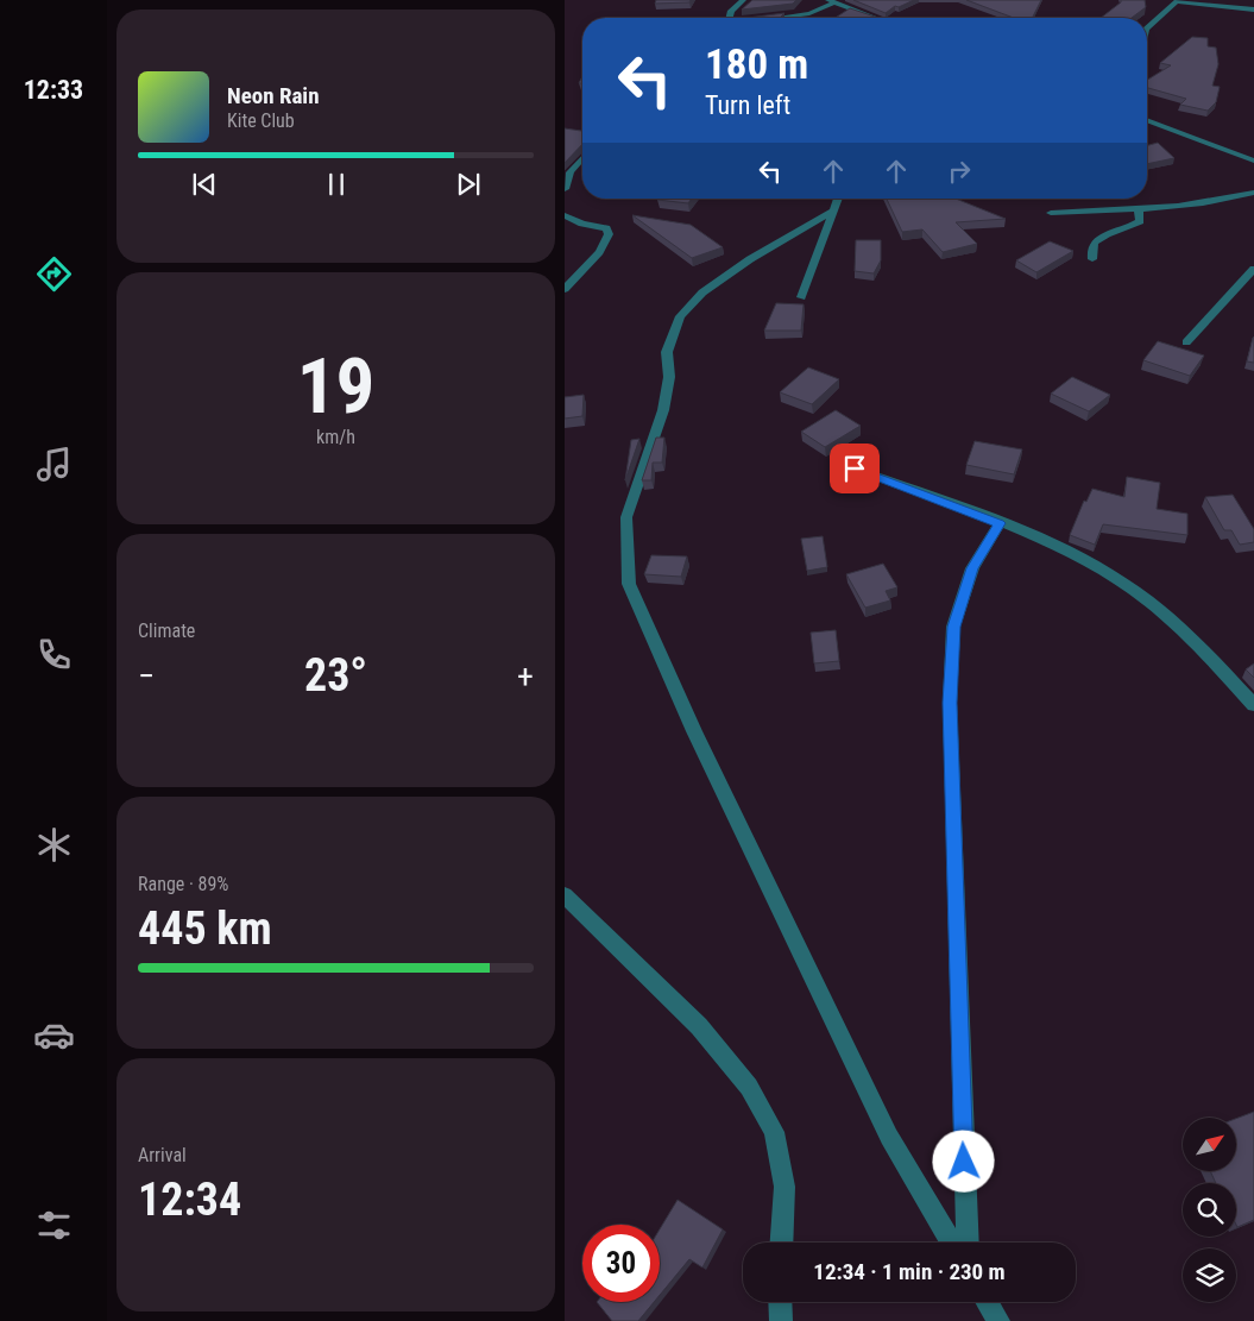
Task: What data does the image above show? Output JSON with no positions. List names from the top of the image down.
{
  "north": "top right",
  "page": {
    "tabs": "12:33",
    "turn": ["180 m", "Turn left"],
    "song": ["Neon Rain", "Kite Club"],
    "tile": [
      ["19", "km/h"],
      "Climate",
      ["Range · 89%", "445 km"],
      ["Arrival", "12:34"]
    ],
    "heat": ["−", "23°", "+"],
    "limit": "30",
    "trip": "12:34 · 1 min · 230 m"
  }
}
